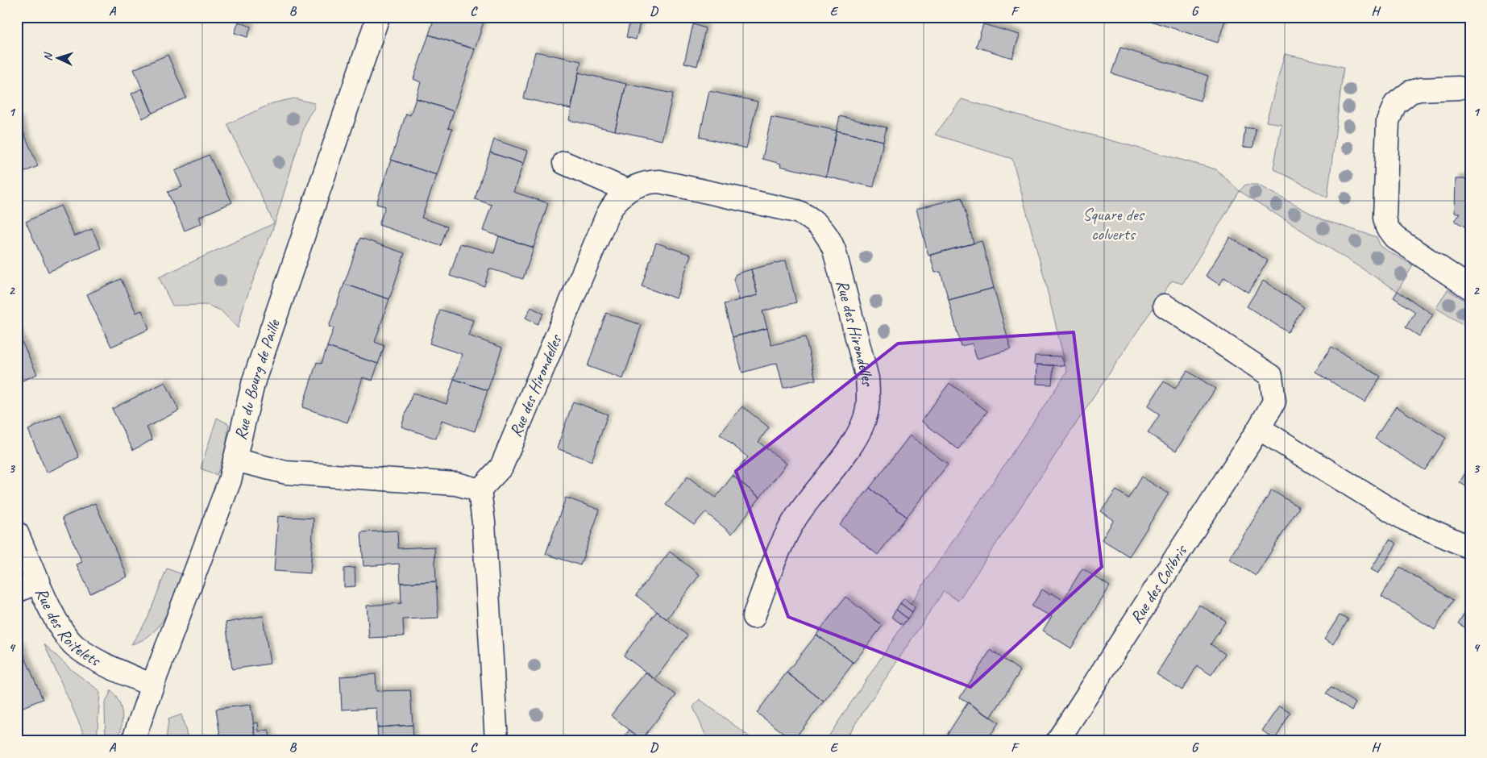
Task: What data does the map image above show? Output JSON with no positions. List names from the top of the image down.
{
  "streets": {
    "street": [
      "Rue des Hirondelles",
      "Rue du Bourg de Paille",
      "Rue des Colibris",
      "Rue des Roitelets"
    ]
  },
  "crossings": [
    ["Rue du Bourg de Paille", "Rue des Roitelets"]
  ],
  "parks": ["Square des colverts"],
  "north": "left",
  "grid": {
    "columns": [
      "A",
      "B",
      "C",
      "D",
      "E",
      "F",
      "G",
      "H"
    ],
    "rows": [
      "1",
      "2",
      "3",
      "4"
    ]
  }
}
